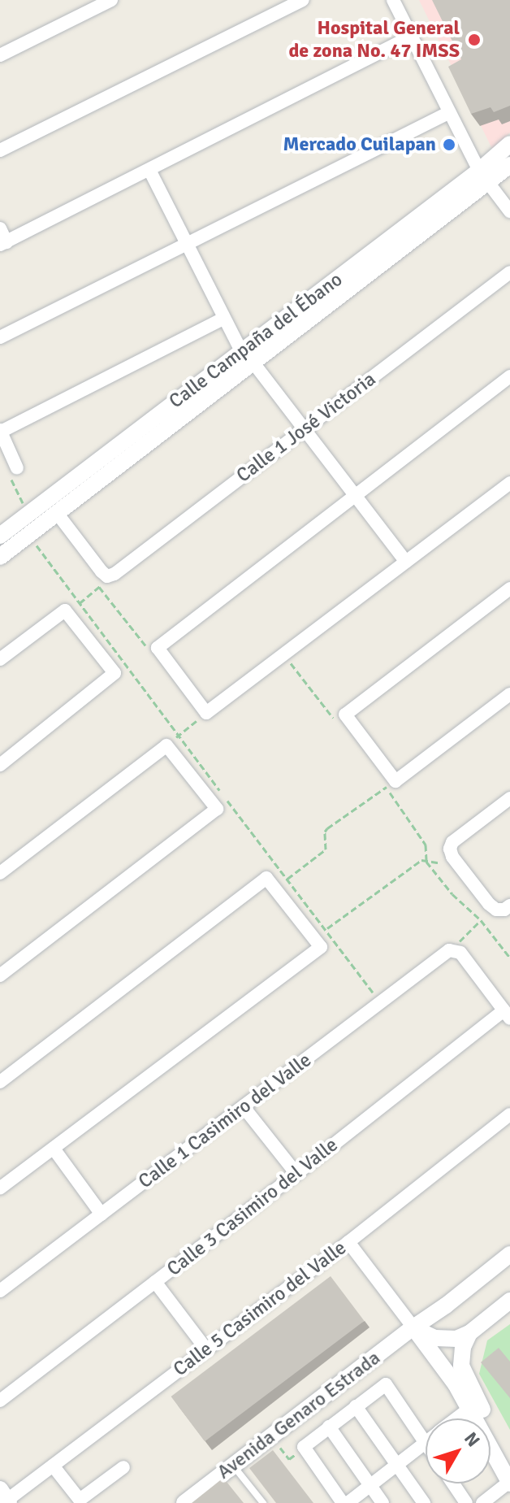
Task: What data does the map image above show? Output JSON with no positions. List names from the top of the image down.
{
  "streets": {
    "street": [
      "Calle Campaña del Ébano",
      "Calle 1 José Victoria",
      "Calle 1 Casimiro del Valle",
      "Calle 3 Casimiro del Valle",
      "Calle 5 Casimiro del Valle",
      "Avenida Genaro Estrada"
    ]
  },
  "places": ["Hospital General de zona No. 47 IMSS", "Mercado Cuilapan"],
  "north": "top right"
}
